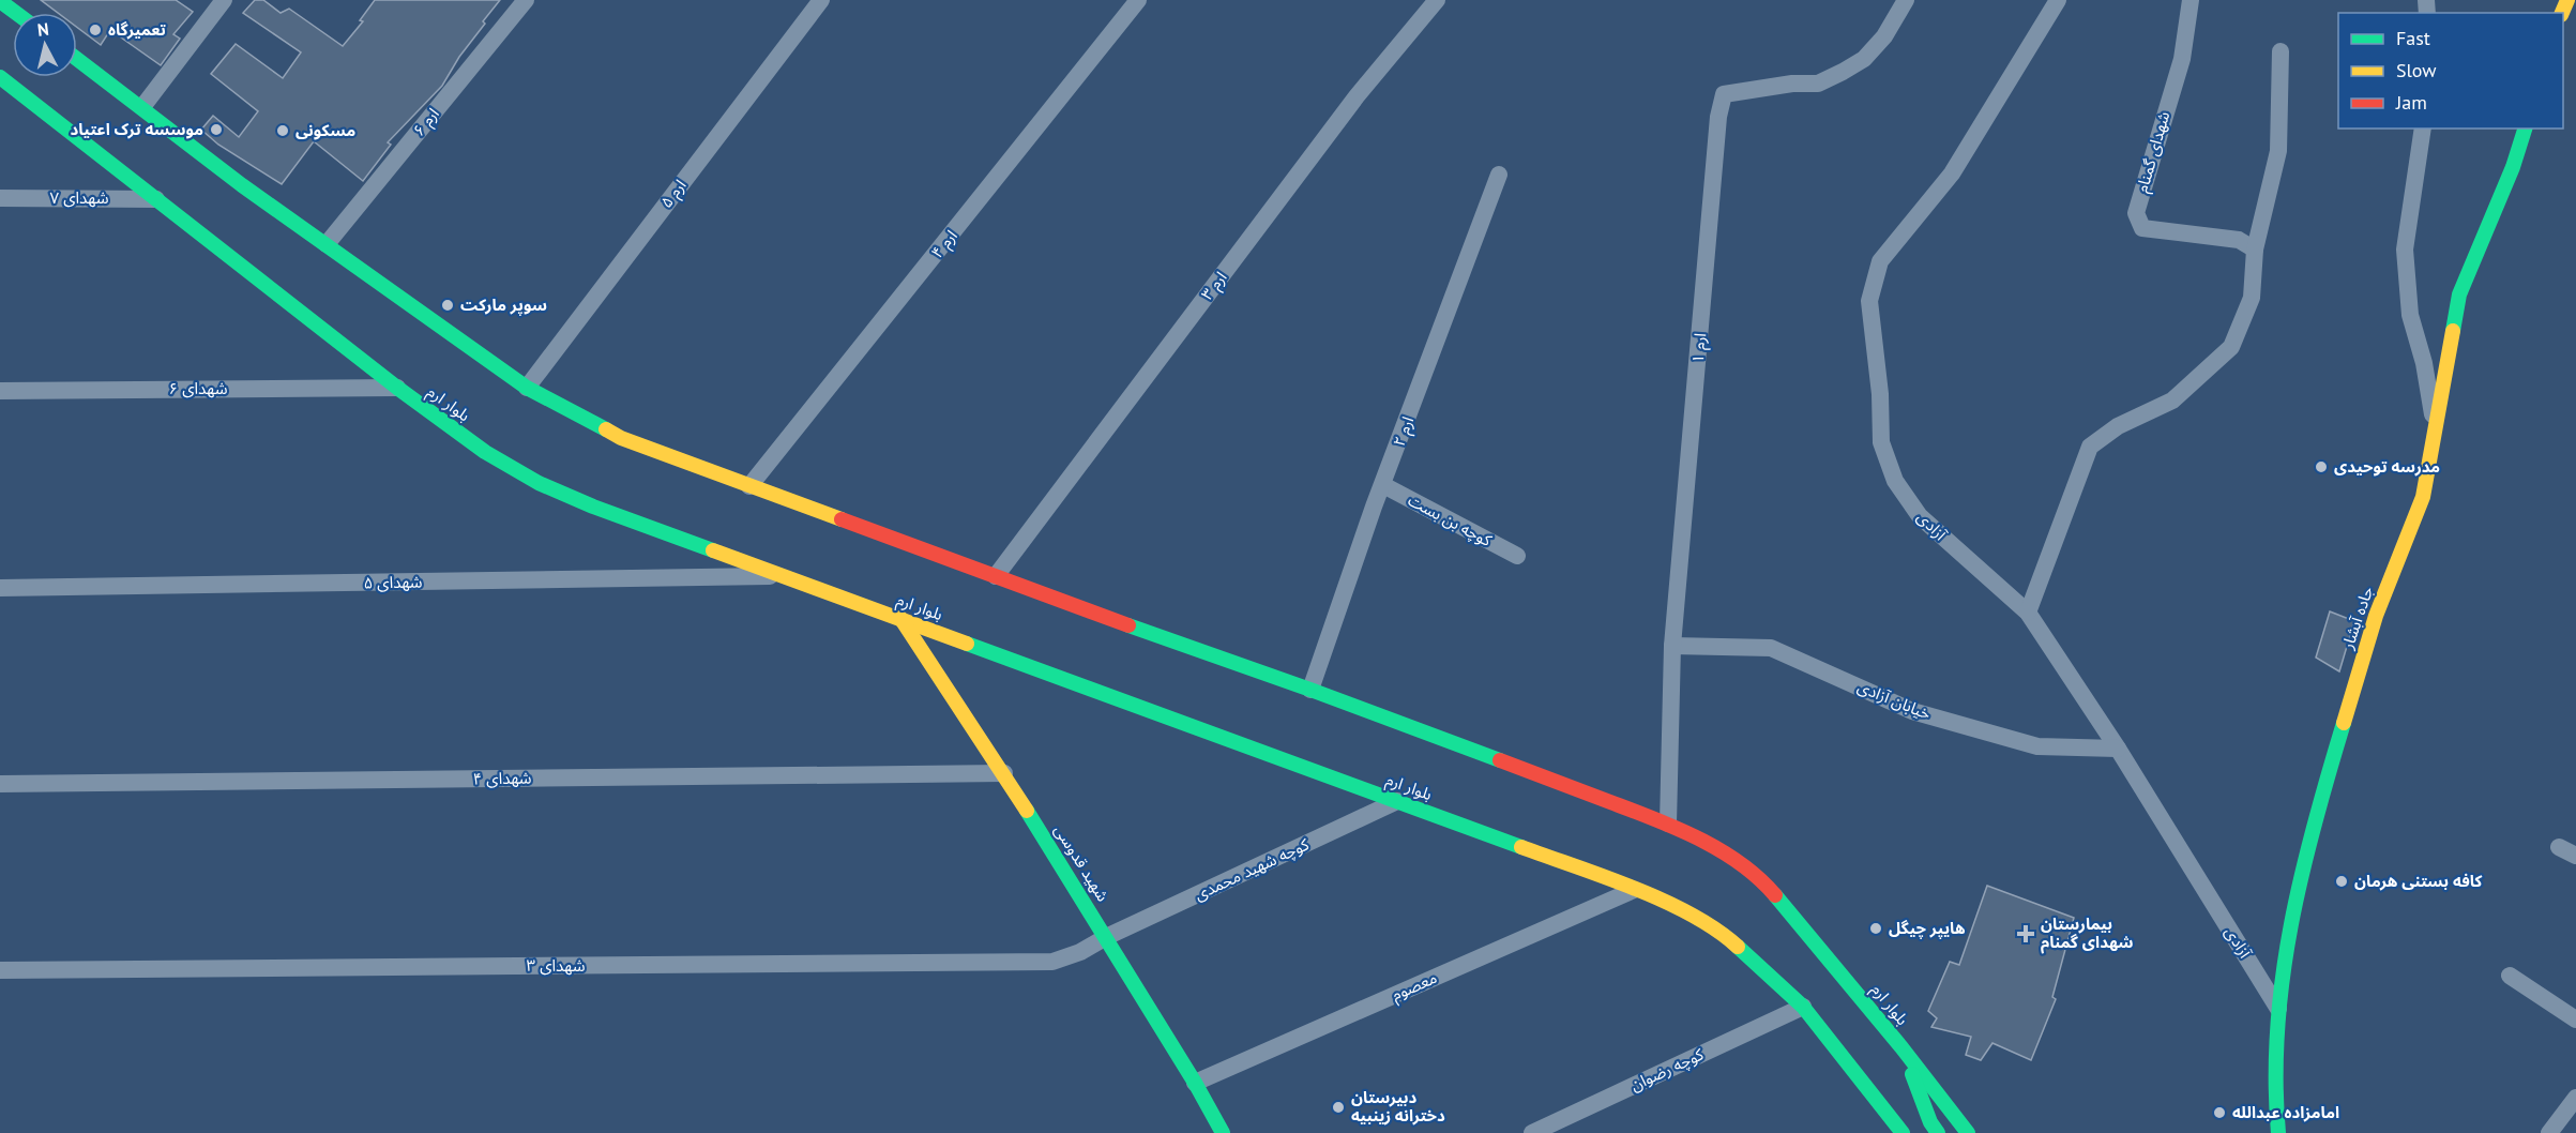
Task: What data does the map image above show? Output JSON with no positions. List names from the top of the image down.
{
  "streets": {
    "main road": ["بلوار ارم", "جاده آبشار", "شهید قدوسی"],
    "street": [
      "ارم ۶",
      "شهدای گمنام",
      "ارم ۵",
      "شهدای ۷",
      "ارم ۴",
      "ارم ۳",
      "ارم ۱",
      "شهدای ۶",
      "ارم ۲",
      "کوچه بن بست",
      "آزادی",
      "شهدای ۵",
      "خیابان آزادی",
      "شهدای ۴",
      "کوچه شهید محمدی",
      "شهدای ۳",
      "معصوم",
      "کوچه رضوان"
    ]
  },
  "crossings": [
    ["ارم ۶", "بلوار ارم"],
    ["ارم ۵", "بلوار ارم"],
    ["شهدای ۷", "بلوار ارم"],
    ["ارم ۴", "بلوار ارم"],
    ["ارم ۳", "بلوار ارم"],
    ["ارم ۱", "بلوار ارم"],
    ["ارم ۱", "خیابان آزادی"],
    ["شهدای ۶", "بلوار ارم"],
    ["بلوار ارم", "ارم ۲"],
    ["بلوار ارم", "شهدای ۵"],
    ["بلوار ارم", "شهید قدوسی"],
    ["بلوار ارم", "کوچه شهید محمدی"],
    ["بلوار ارم", "معصوم"],
    ["بلوار ارم", "کوچه رضوان"],
    ["ارم ۲", "کوچه بن بست"],
    ["آزادی", "جاده آبشار"],
    ["آزادی", "خیابان آزادی"],
    ["شهدای ۴", "شهید قدوسی"],
    ["شهید قدوسی", "کوچه شهید محمدی"],
    ["شهید قدوسی", "شهدای ۳"],
    ["شهید قدوسی", "معصوم"],
    ["کوچه شهید محمدی", "شهدای ۳"]
  ],
  "places": {
    "other": [
      "تعمیرگاه",
      "موسسه ترک اعتیاد",
      "مسکونی",
      "سوپر مارکت",
      "مدرسه توحیدی",
      "کافه بستنی هرمان",
      "هایپر چیگل",
      "دبیرستان دخترانه زینبیه",
      "امامزاده عبدالله"
    ],
    "health": ["بیمارستان شهدای گمنام"]
  },
  "legend": ["Fast", "Slow", "Jam"],
  "north": "top"
}
